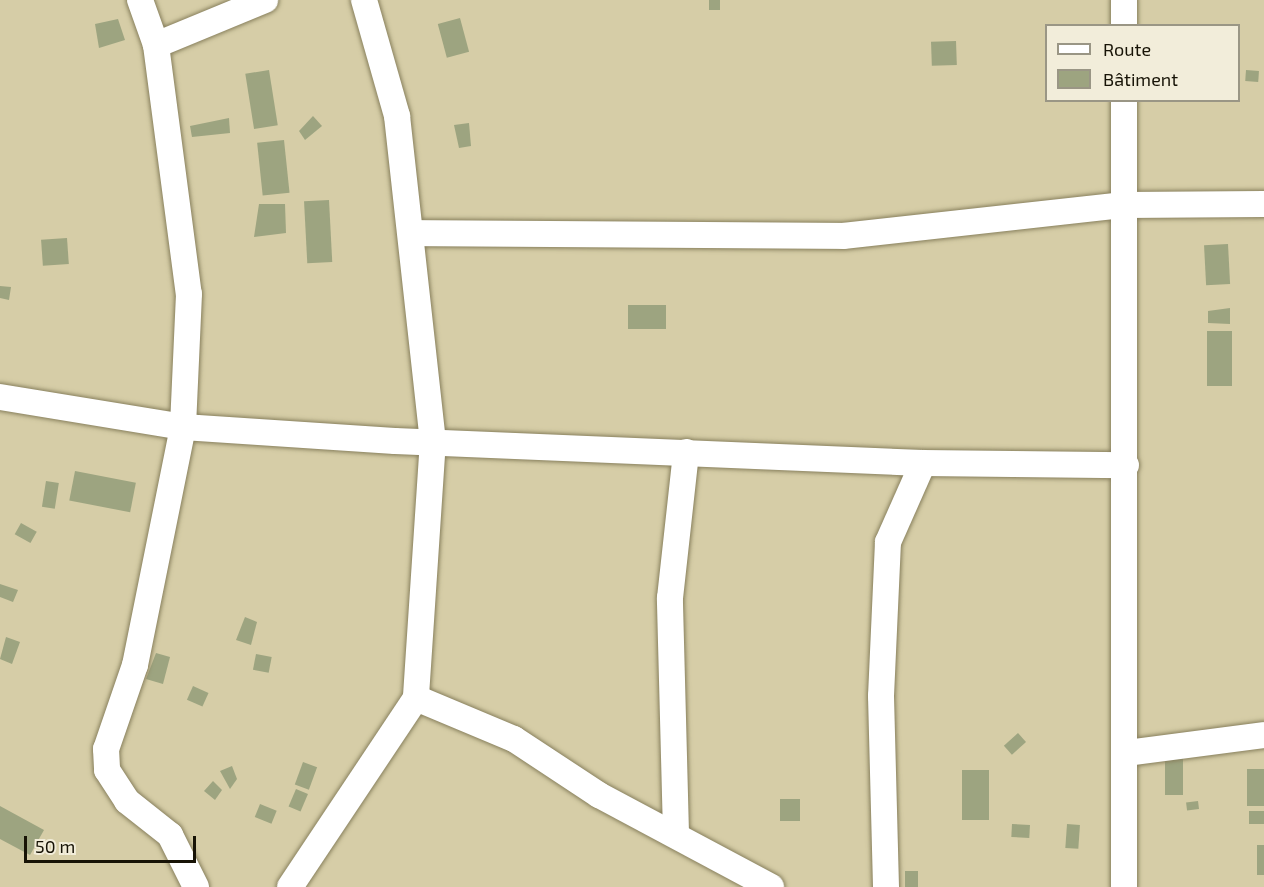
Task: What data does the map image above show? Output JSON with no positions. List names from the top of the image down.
{
  "legend": ["Route", "Bâtiment"],
  "scale_bar": "50 m"
}
